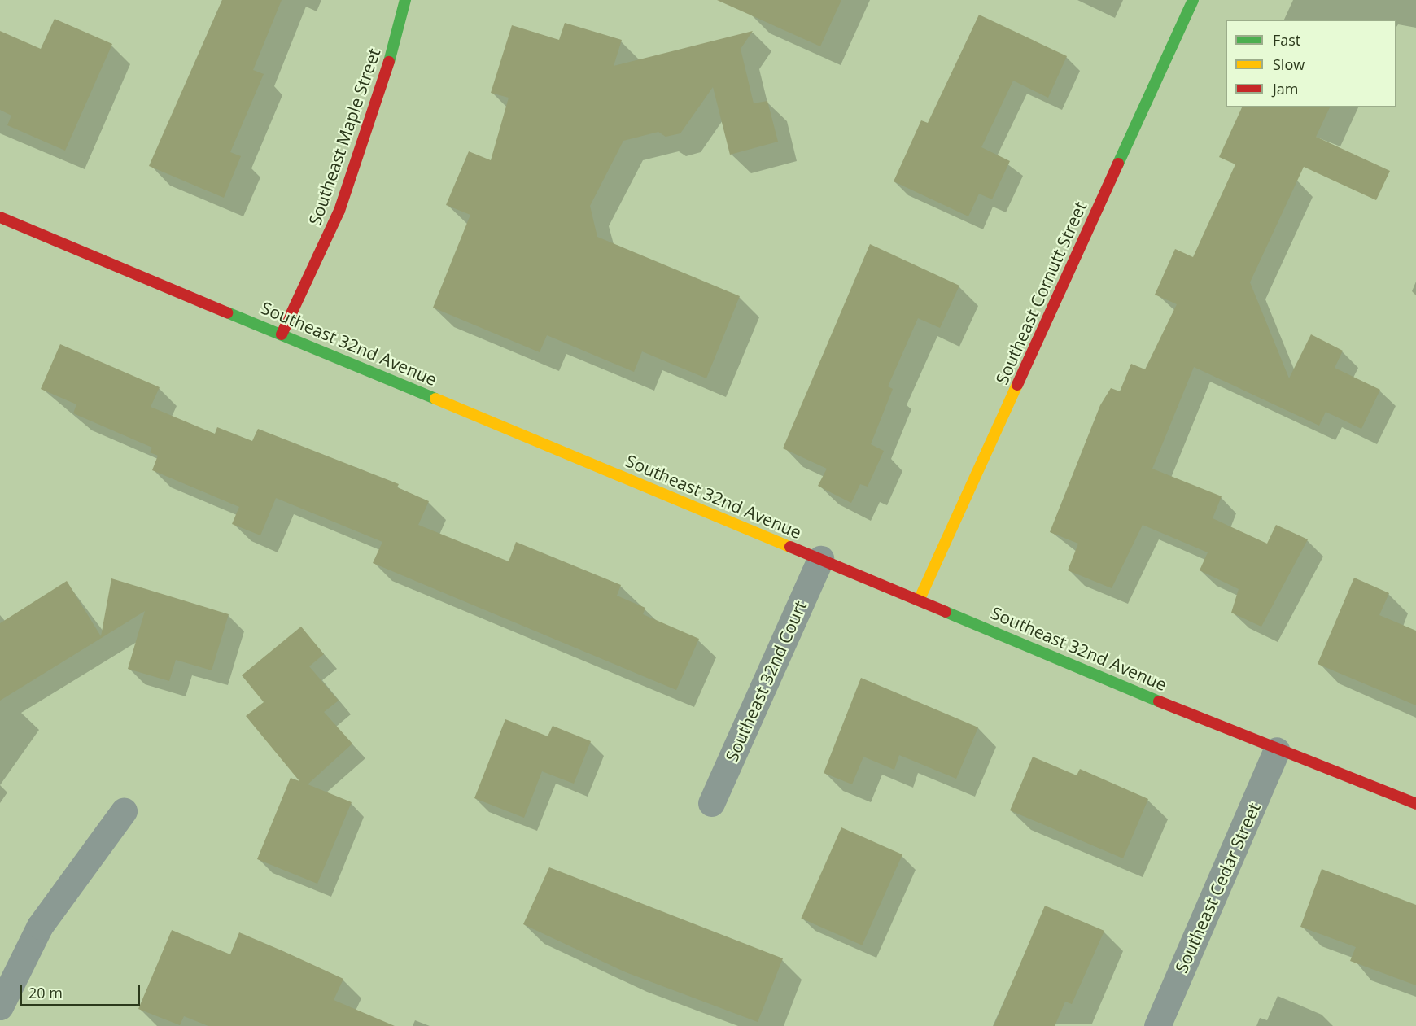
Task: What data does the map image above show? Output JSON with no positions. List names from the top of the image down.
{
  "streets": {
    "main road": ["Southeast Maple Street", "Southeast Cornutt Street", "Southeast 32nd Avenue"],
    "street": ["Southeast 32nd Court", "Southeast Cedar Street"]
  },
  "crossings": [
    ["Southeast Maple Street", "Southeast 32nd Avenue"],
    ["Southeast Cornutt Street", "Southeast 32nd Avenue"],
    ["Southeast 32nd Avenue", "Southeast 32nd Court"],
    ["Southeast 32nd Avenue", "Southeast Cedar Street"]
  ],
  "legend": ["Fast", "Slow", "Jam"],
  "scale_bar": "20 m"
}
